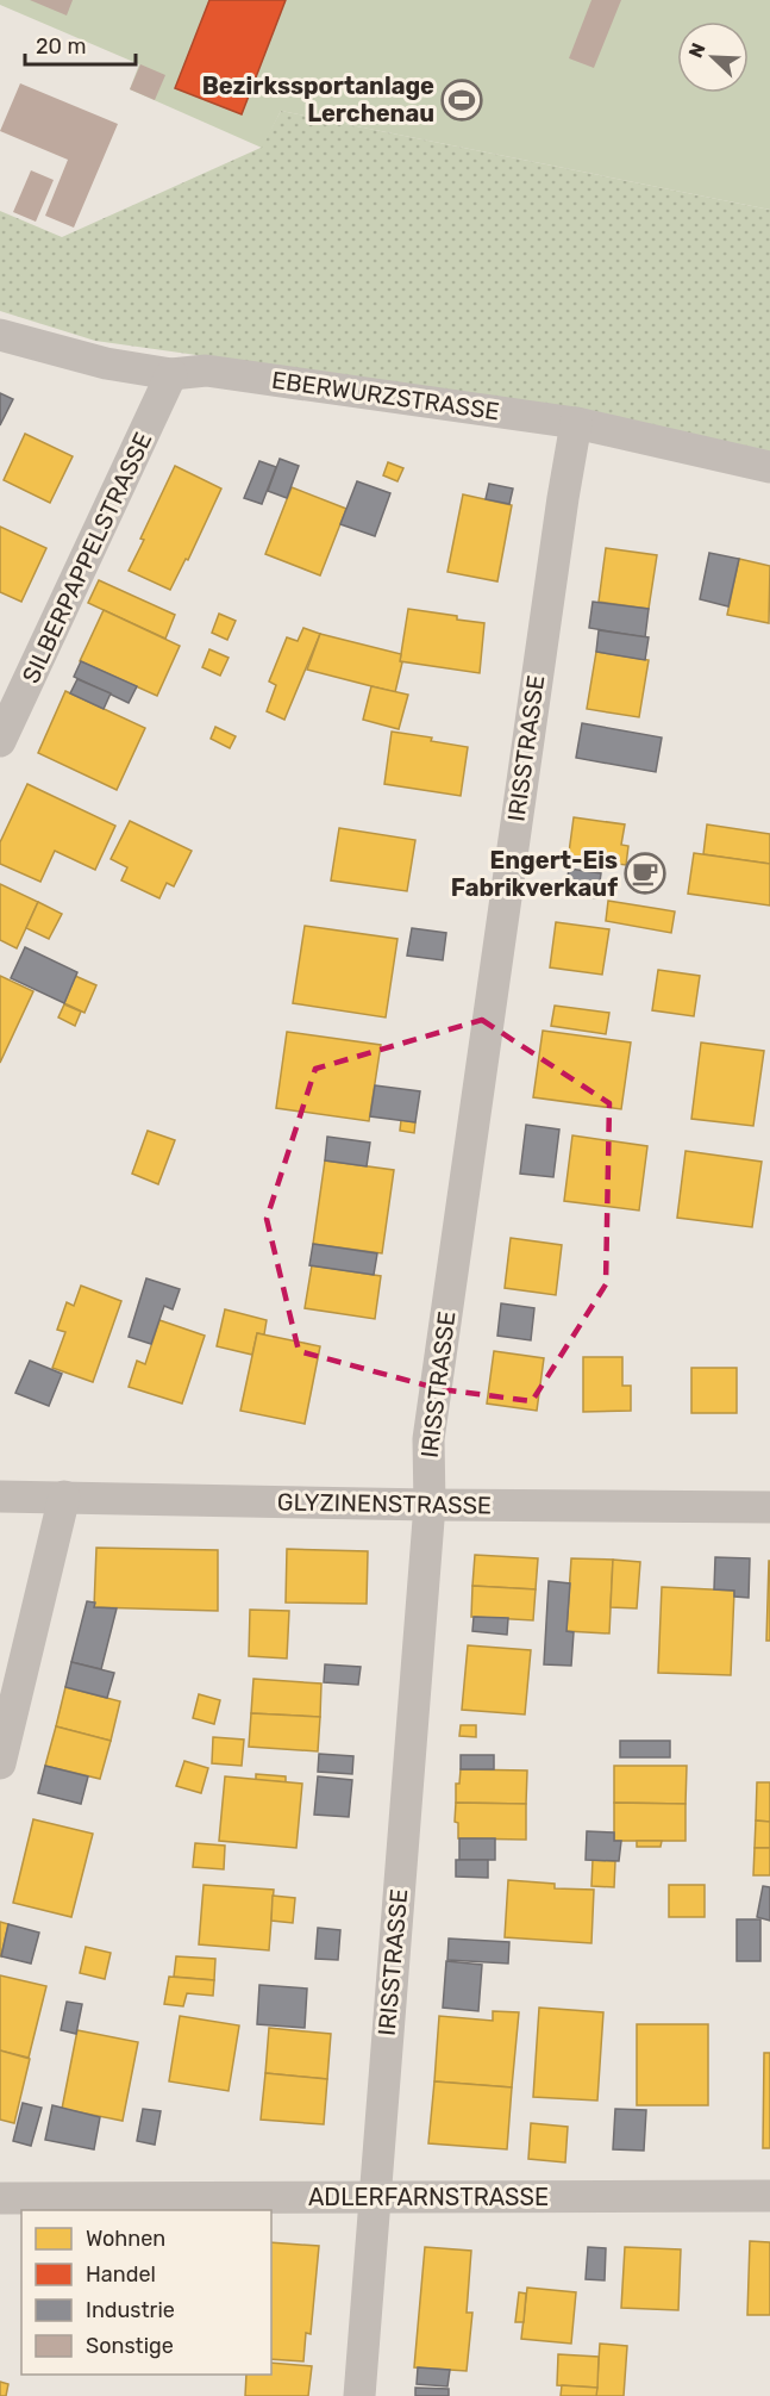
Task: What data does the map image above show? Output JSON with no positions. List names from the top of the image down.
{
  "streets": {
    "street": [
      "EBERWURZSTRASSE",
      "SILBERPAPPELSTRASSE",
      "IRISSTRASSE",
      "GLYZINENSTRASSE",
      "ADLERFARNSTRASSE"
    ]
  },
  "crossings": [
    ["EBERWURZSTRASSE", "SILBERPAPPELSTRASSE"],
    ["EBERWURZSTRASSE", "IRISSTRASSE"],
    ["IRISSTRASSE", "GLYZINENSTRASSE"],
    ["IRISSTRASSE", "ADLERFARNSTRASSE"]
  ],
  "places": {
    "sports": ["Bezirkssportanlage Lerchenau"],
    "cafe": ["Engert-Eis Fabrikverkauf"]
  },
  "legend": [
    "Wohnen",
    "Handel",
    "Industrie",
    "Sonstige"
  ],
  "scale_bar": "20 m",
  "north": "top left"
}
